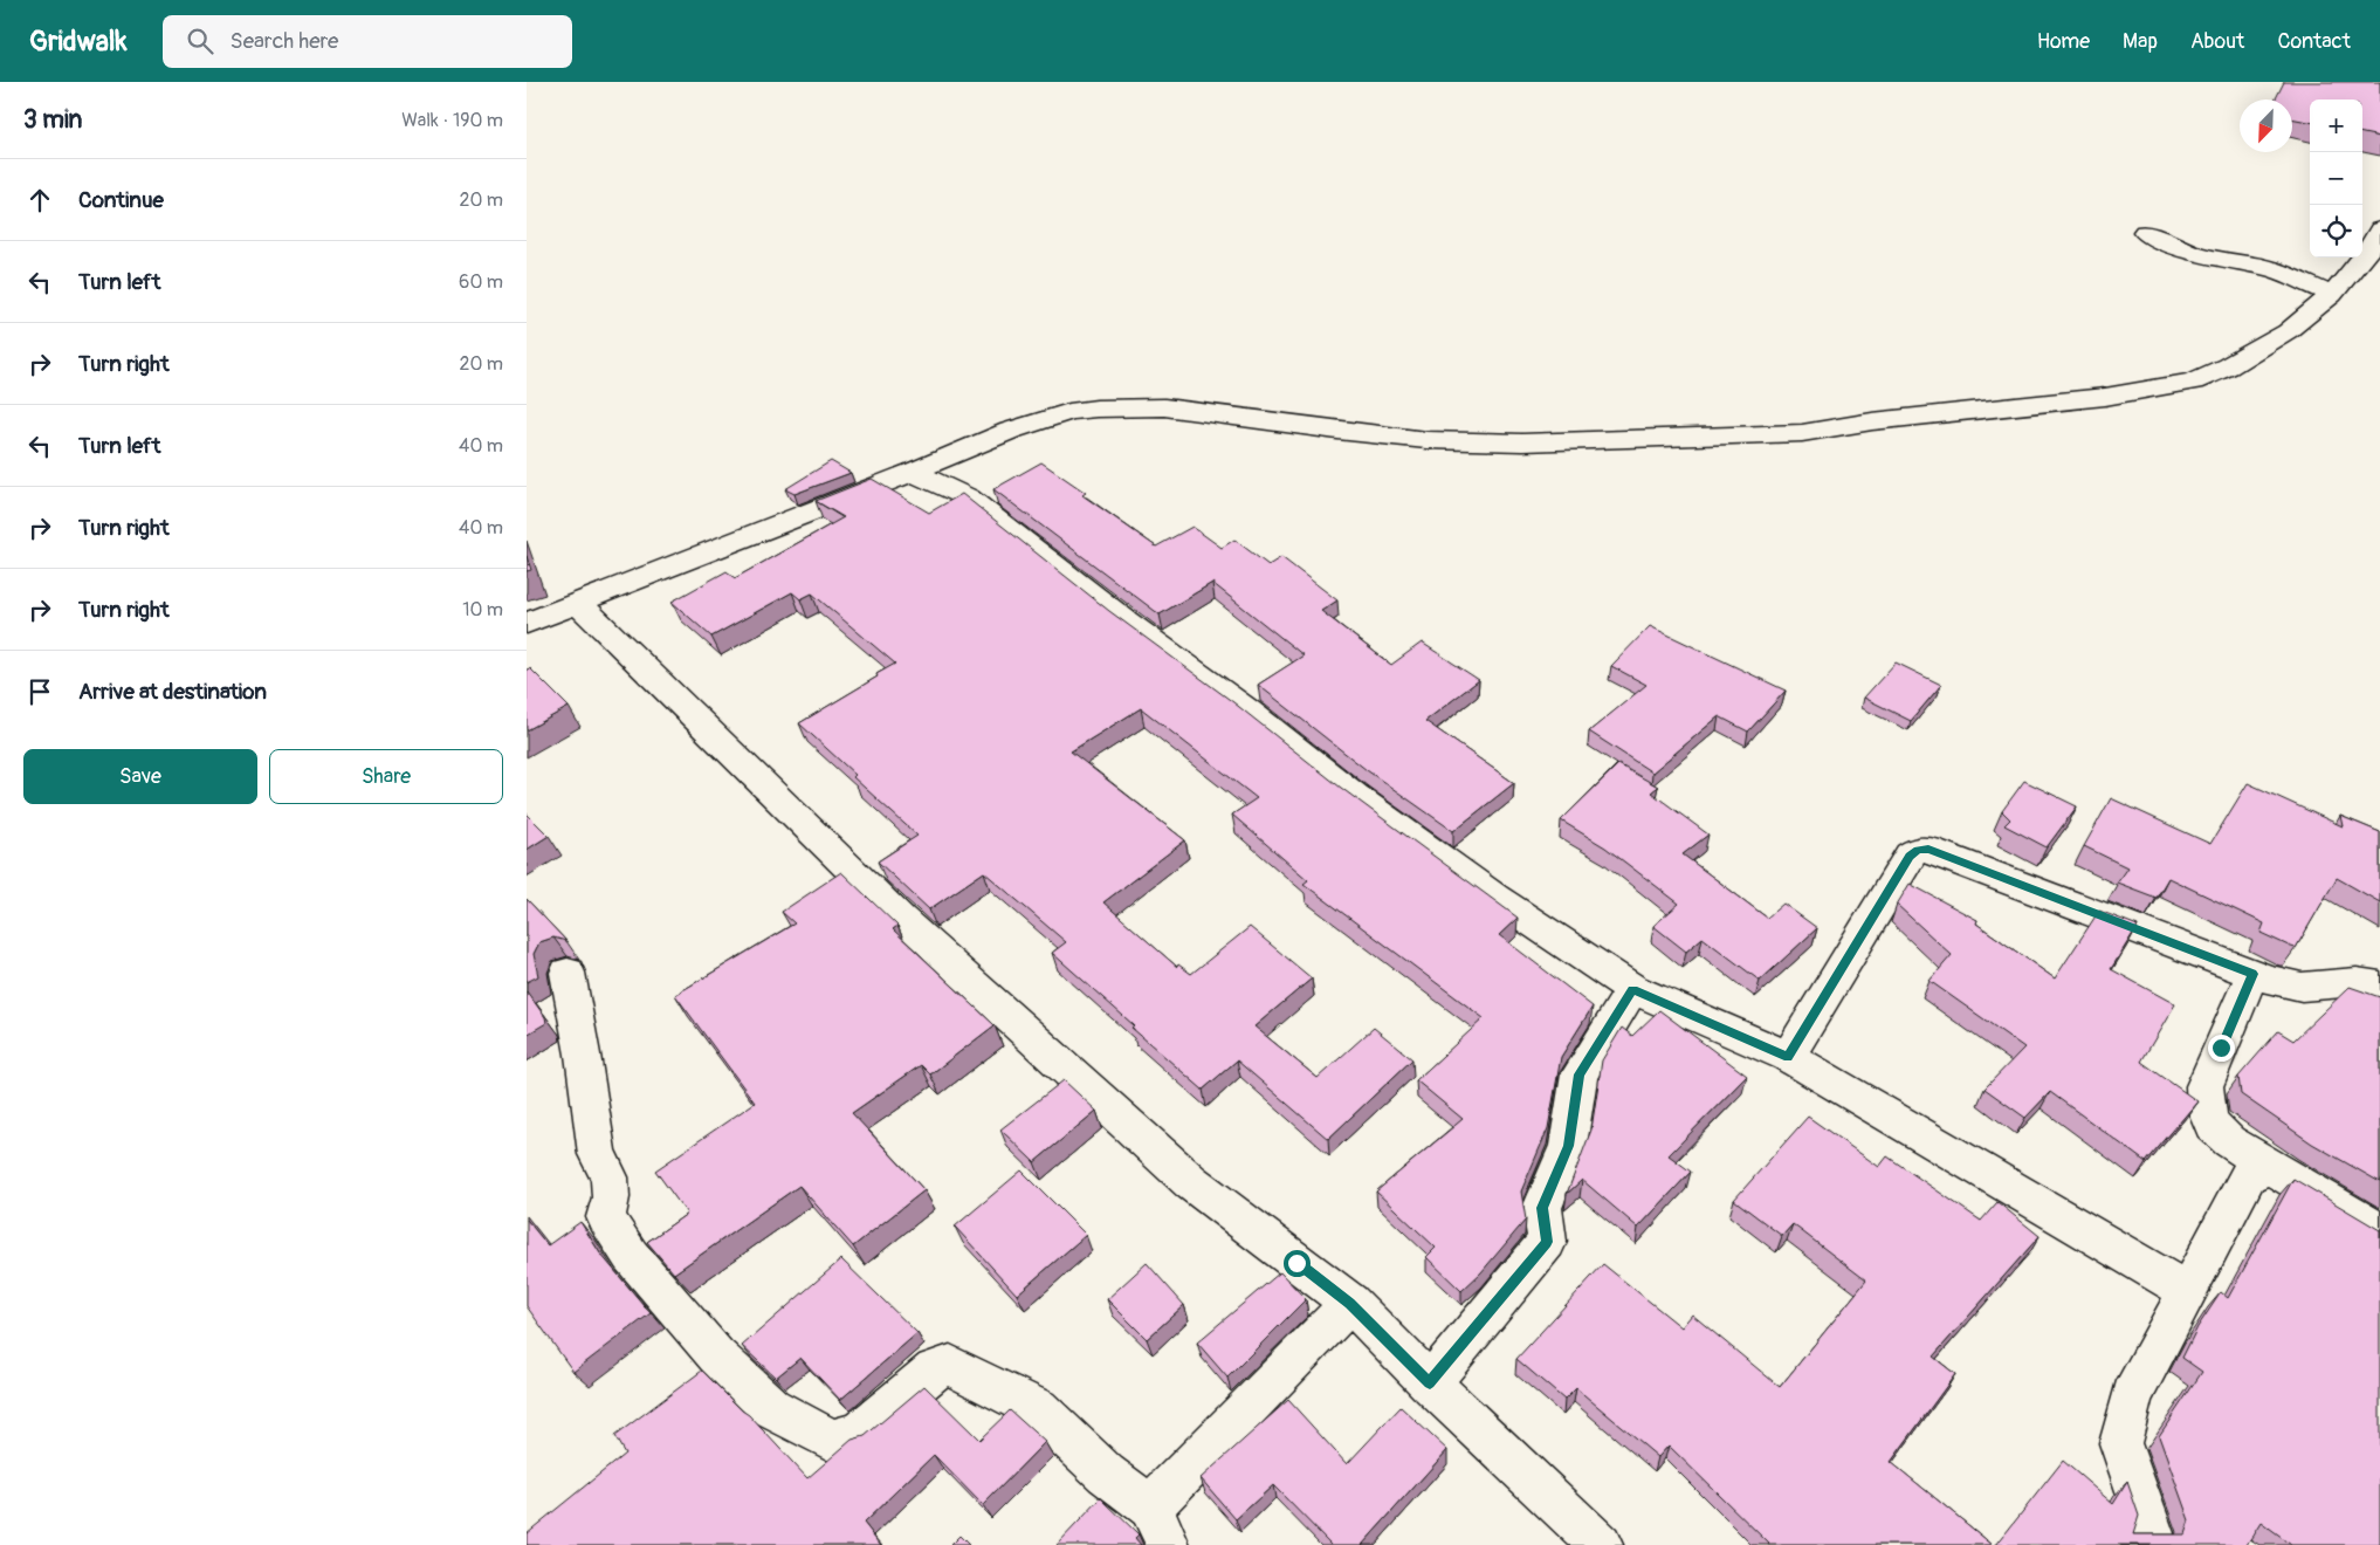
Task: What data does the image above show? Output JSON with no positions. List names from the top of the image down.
{
  "north": "bottom left",
  "page": {
    "header": "Gridwalk",
    "search": "Search here",
    "nav": [
      "Home",
      "Map",
      "About",
      "Contact"
    ],
    "heading": ["3 min", "Walk · 190 m"],
    "map_buttons": ["+", "−"],
    "list": [
      ["Continue", "20 m"],
      ["Turn left", "60 m"],
      ["Turn right", "20 m"],
      ["Turn left", "40 m"],
      ["Turn right", "40 m"],
      ["Turn right", "10 m"],
      "Arrive at destination"
    ],
    "buttons": ["Save", "Share"]
  }
}
